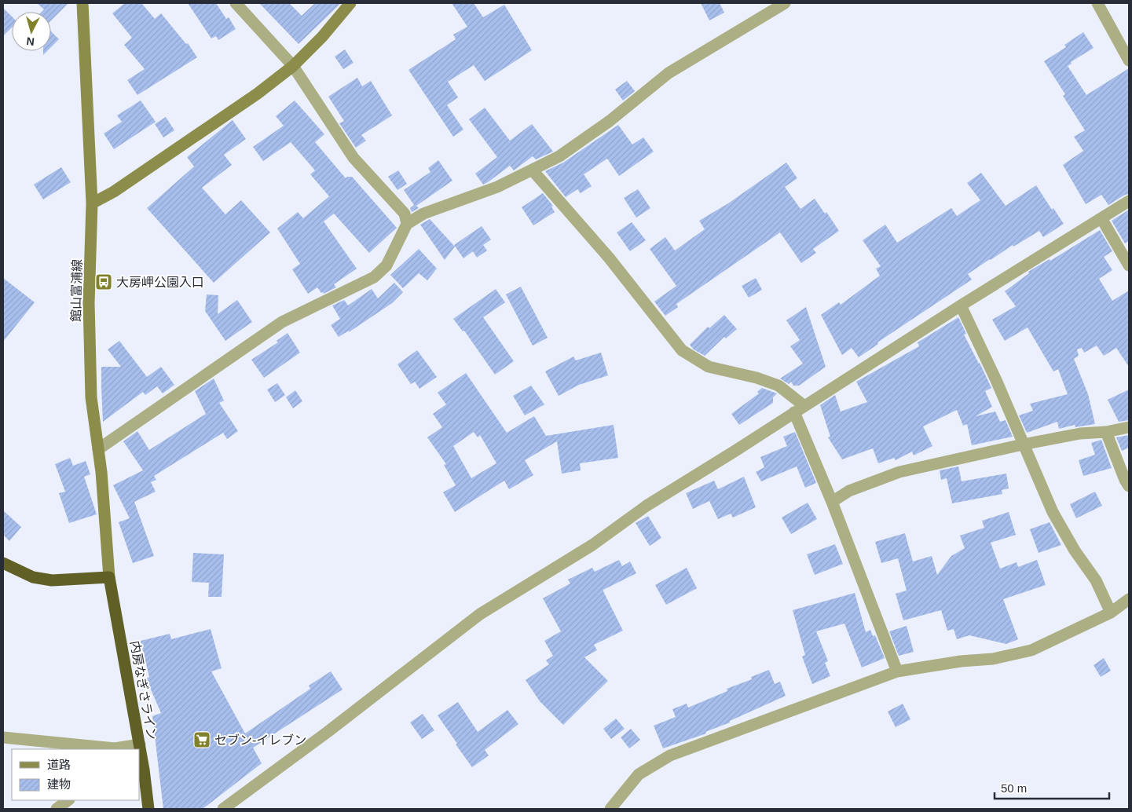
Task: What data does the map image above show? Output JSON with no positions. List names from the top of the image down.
{
  "streets": {
    "highway": ["内房なぎさライン"],
    "main road": ["館山富浦線"]
  },
  "crossings": [
    ["館山富浦線", "内房なぎさライン"]
  ],
  "places": {
    "bus stop": ["大房岬公園入口"],
    "supermarket": ["セブン-イレブン"]
  },
  "legend": ["道路", "建物"],
  "scale_bar": "50 m",
  "north": "bottom"
}
